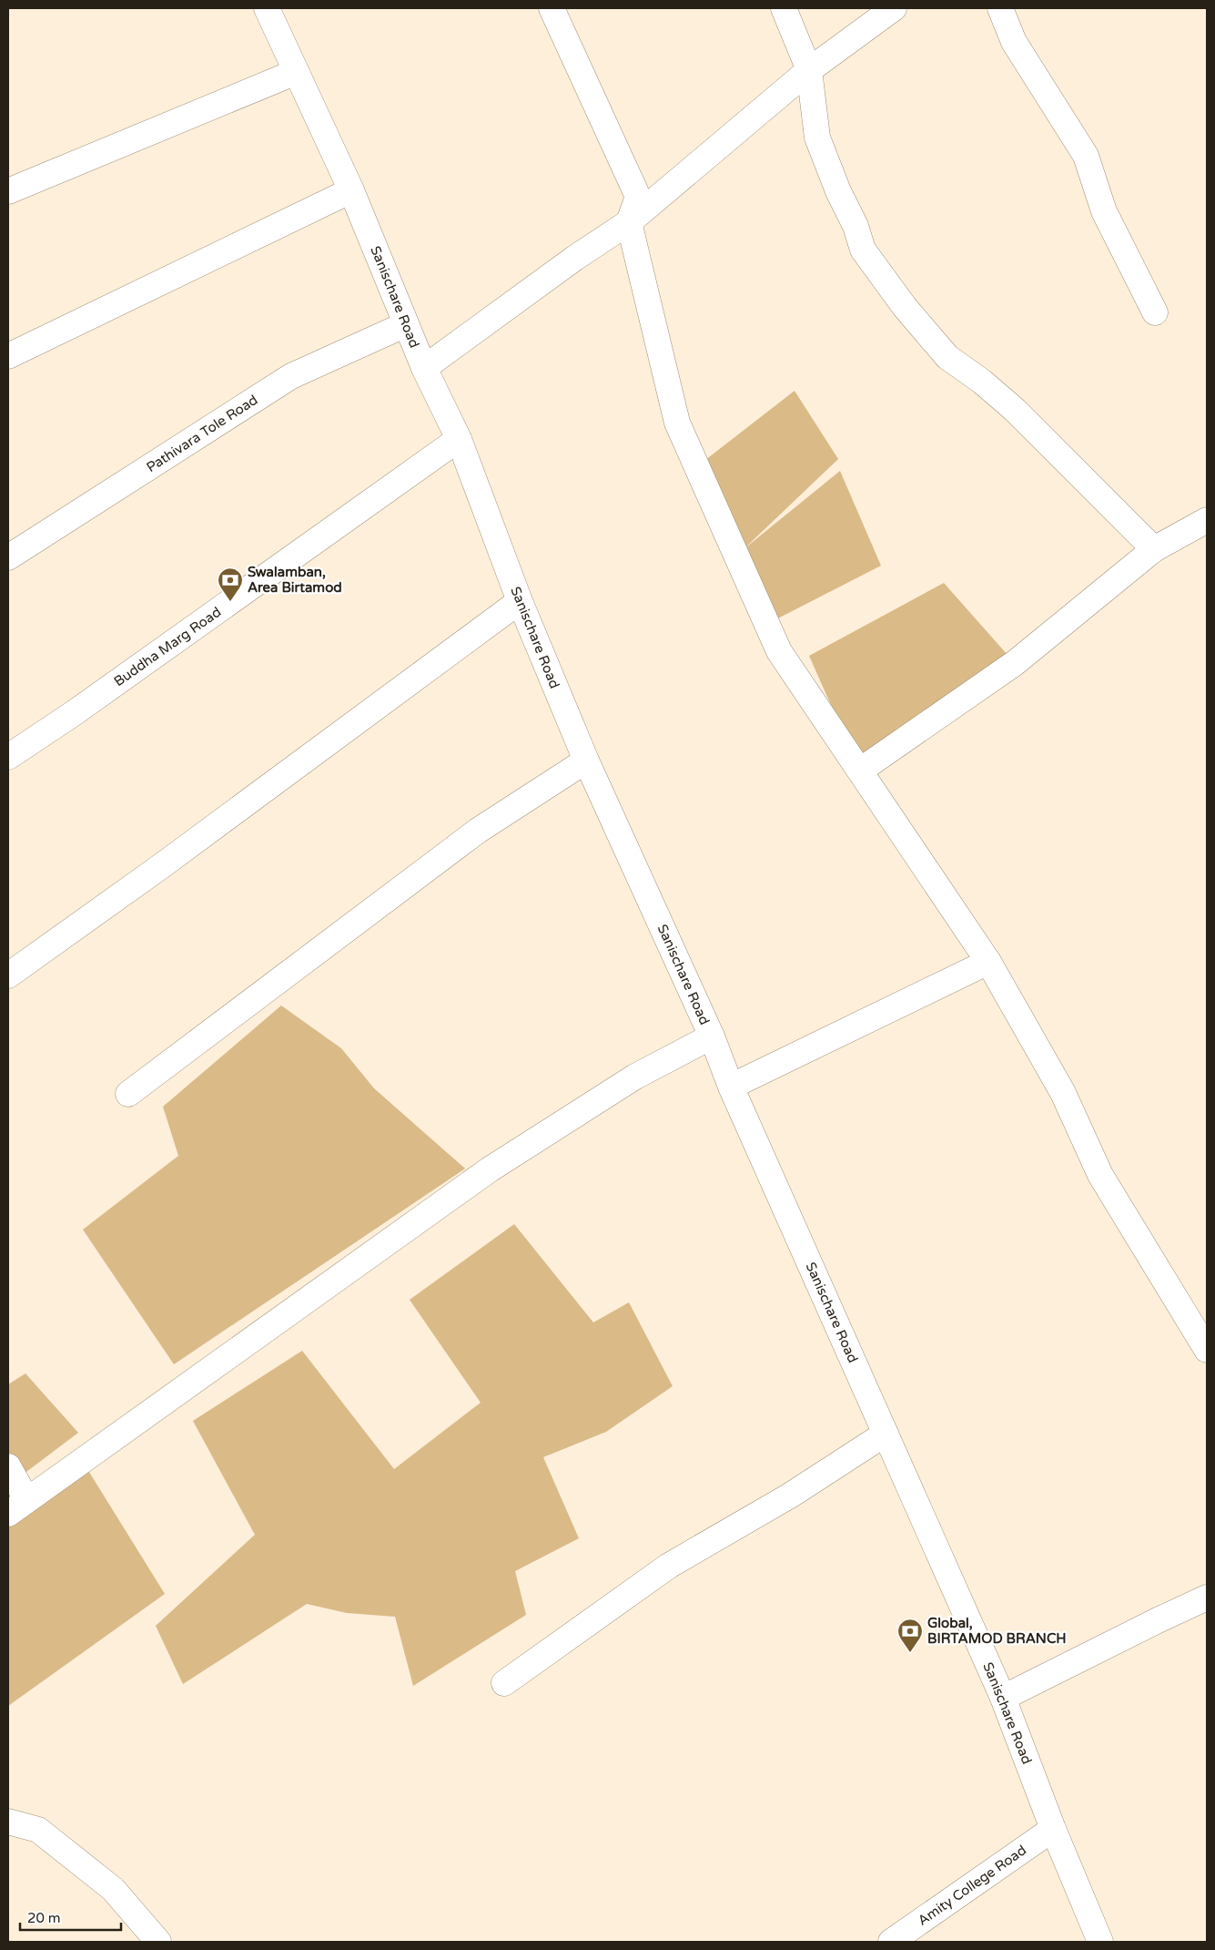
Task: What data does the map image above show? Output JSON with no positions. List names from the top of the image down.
{
  "streets": {
    "street": [
      "Sanischare Road",
      "Pathivara Tole Road",
      "Buddha Marg Road",
      "Amity College Road"
    ]
  },
  "crossings": [
    ["Sanischare Road", "Pathivara Tole Road"],
    ["Sanischare Road", "Buddha Marg Road"],
    ["Sanischare Road", "Amity College Road"]
  ],
  "places": {
    "bank": ["Swalamban, Area Birtamod", "Global, BIRTAMOD BRANCH"]
  },
  "scale_bar": "20 m"
}
